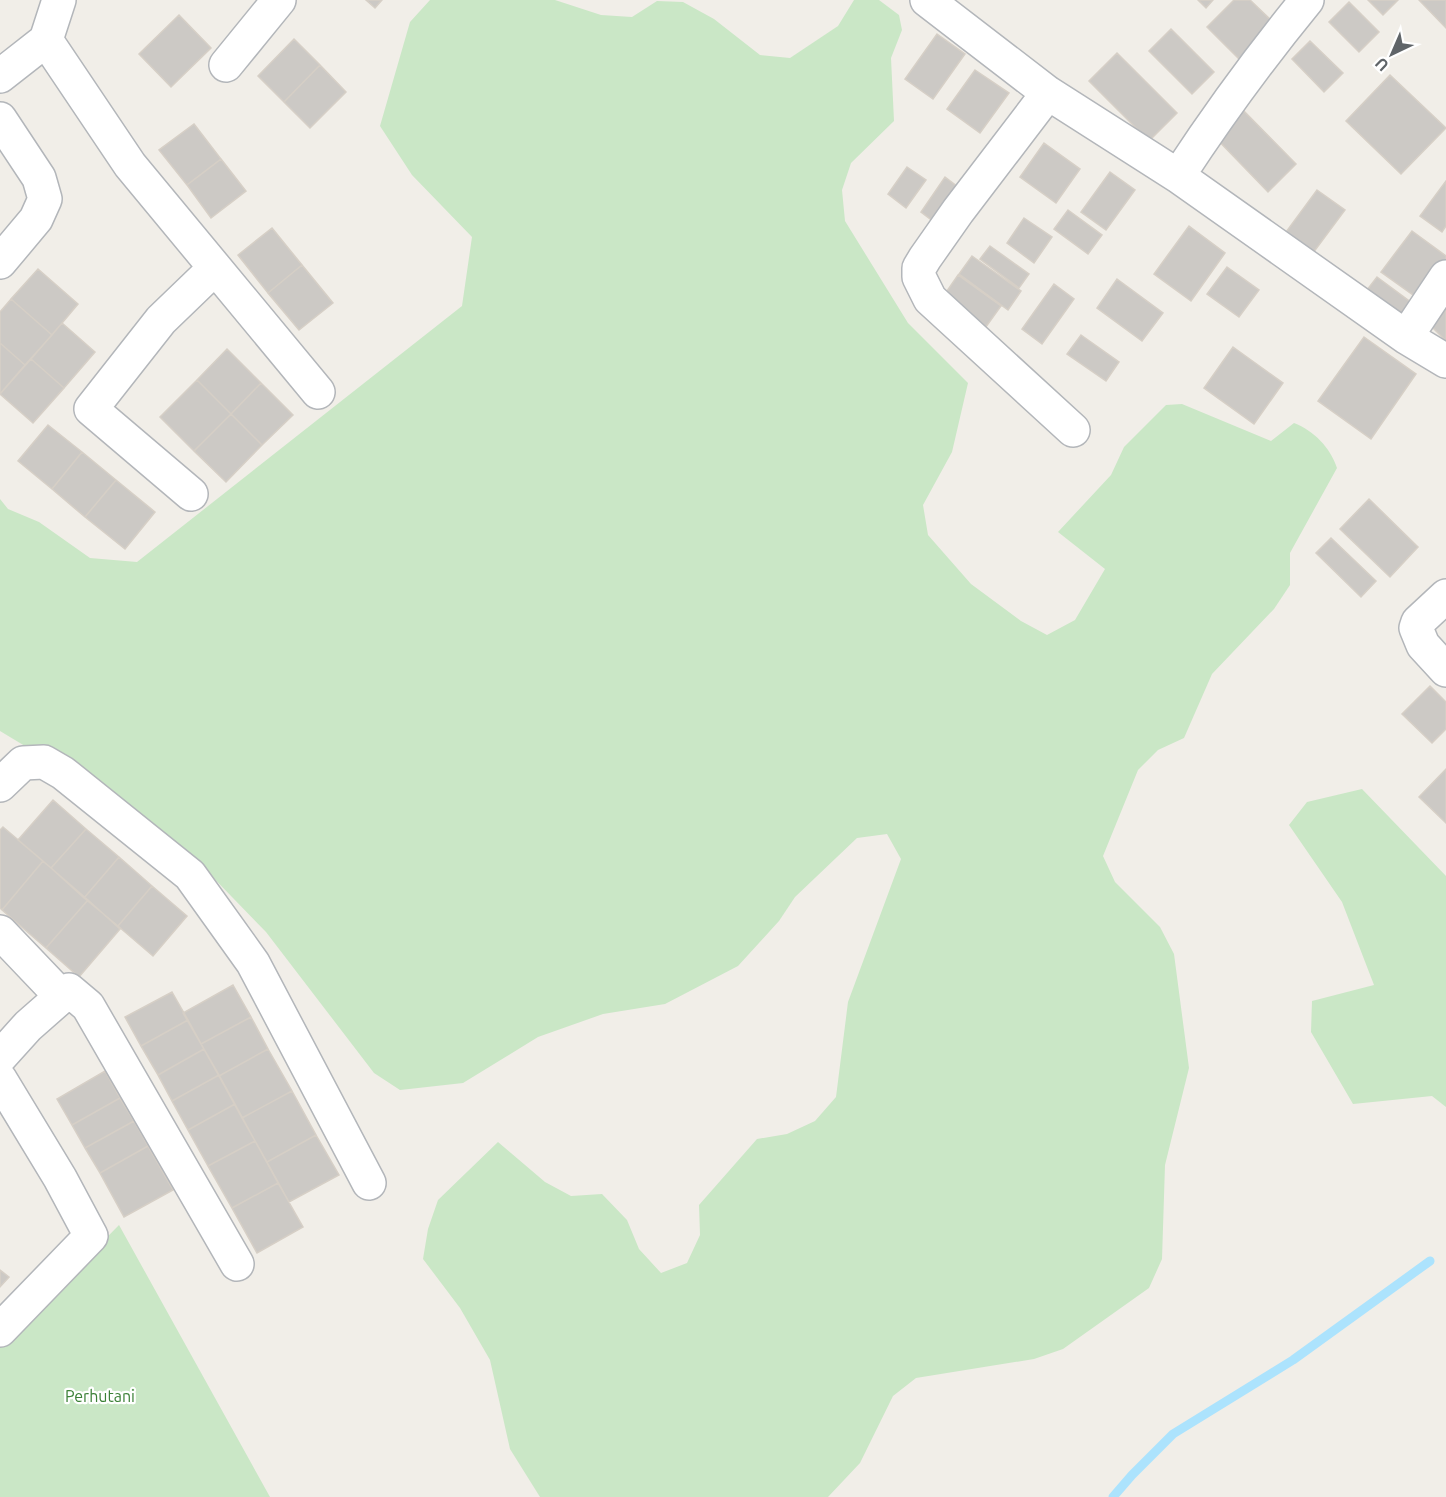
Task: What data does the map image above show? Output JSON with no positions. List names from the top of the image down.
{
  "parks": ["Perhutani"],
  "north": "bottom left"
}
